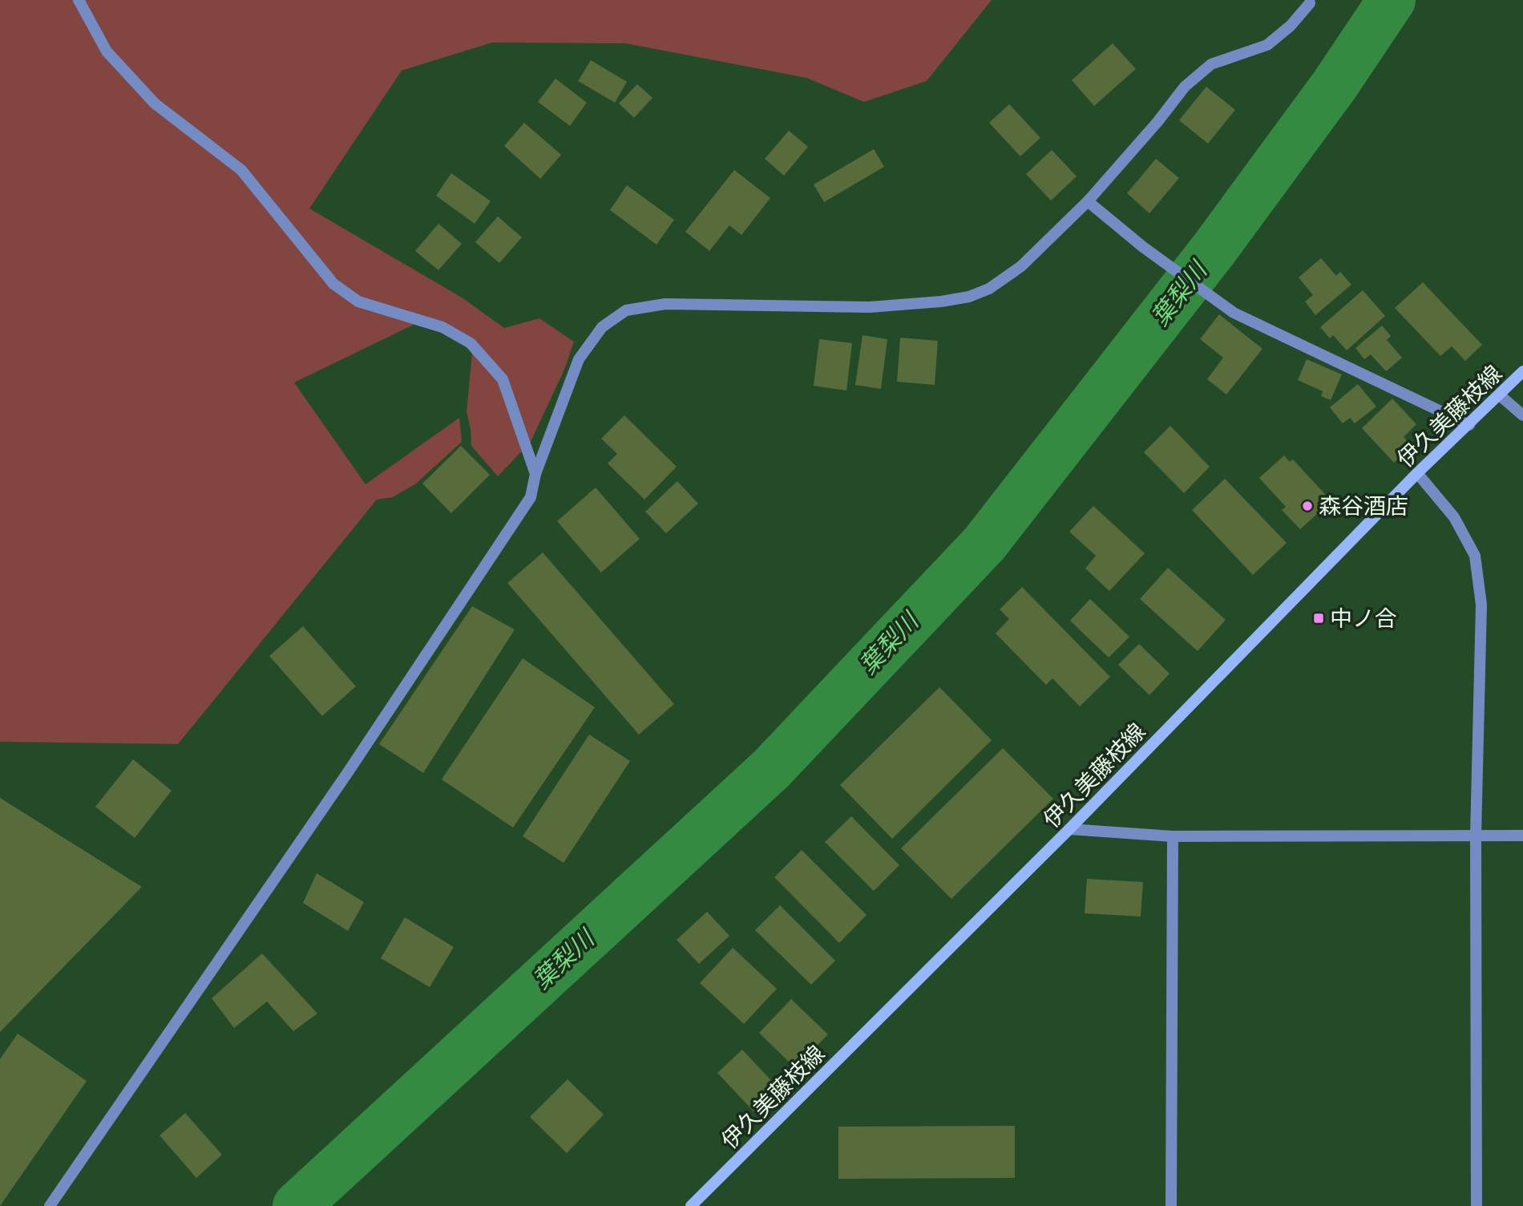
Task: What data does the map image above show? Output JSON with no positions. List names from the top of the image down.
{
  "streets": {
    "main road": ["伊久美藤枝線"]
  },
  "water": ["葉梨川"],
  "places": {
    "other": ["森谷酒店"],
    "transit": ["中ノ合"]
  }
}
